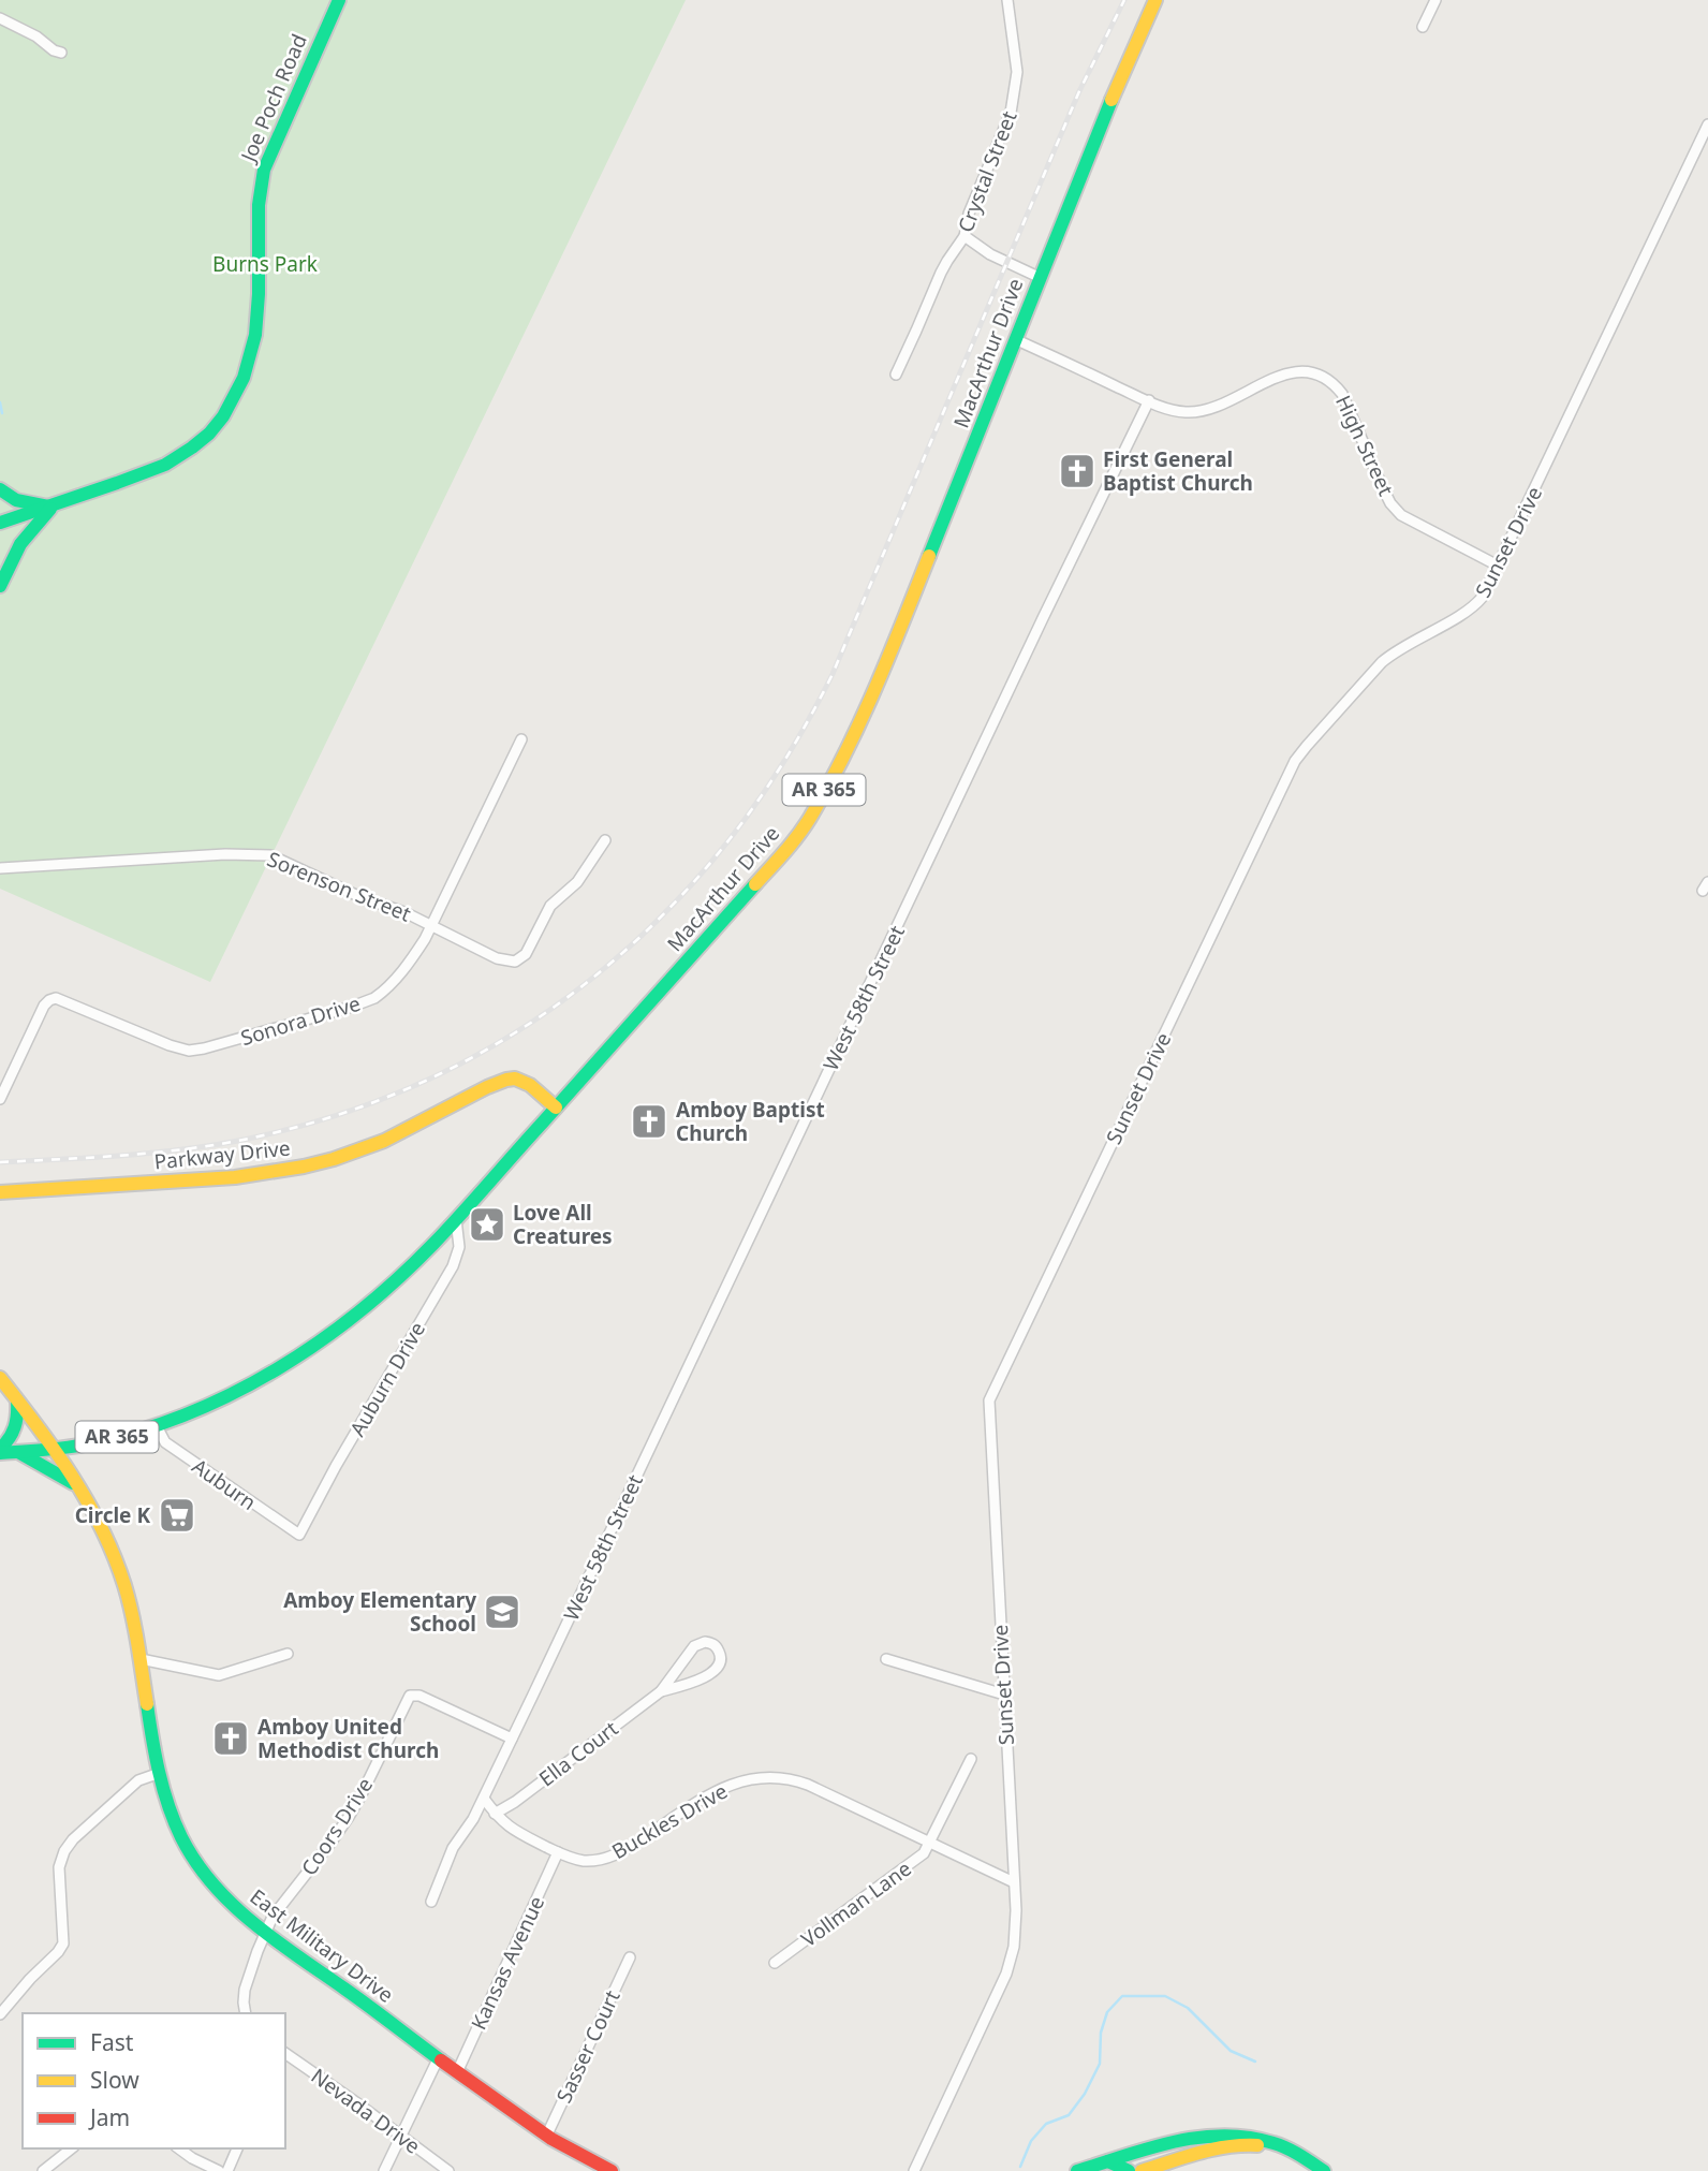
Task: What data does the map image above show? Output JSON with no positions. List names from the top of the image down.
{
  "streets": {
    "street": [
      "Joe Poch Road",
      "Crystal Street",
      "MacArthur Drive",
      "High Street",
      "Sunset Drive",
      "AR 365",
      "Sorenson Street",
      "West 58th Street",
      "Sonora Drive",
      "Parkway Drive",
      "Auburn Drive",
      "Auburn",
      "Ella Court",
      "Buckles Drive",
      "Coors Drive",
      "Vollman Lane",
      "East Military Drive",
      "Kansas Avenue",
      "Sasser Court",
      "Nevada Drive"
    ]
  },
  "crossings": [
    ["MacArthur Drive", "High Street"],
    ["MacArthur Drive", "Parkway Drive"],
    ["MacArthur Drive", "Auburn Drive"],
    ["MacArthur Drive", "Auburn"],
    ["MacArthur Drive", "East Military Drive"],
    ["High Street", "Sunset Drive"],
    ["High Street", "West 58th Street"],
    ["Sunset Drive", "Buckles Drive"],
    ["Sorenson Street", "Sonora Drive"],
    ["West 58th Street", "Coors Drive"],
    ["Auburn Drive", "Auburn"],
    ["Ella Court", "Buckles Drive"],
    ["Buckles Drive", "Vollman Lane"],
    ["Buckles Drive", "Kansas Avenue"],
    ["Coors Drive", "East Military Drive"],
    ["East Military Drive", "Kansas Avenue"],
    ["East Military Drive", "Sasser Court"]
  ],
  "parks": ["Burns Park"],
  "places": {
    "church": ["First General Baptist Church", "Amboy Baptist Church", "Amboy United Methodist Church"],
    "place": ["Love All Creatures"],
    "supermarket": ["Circle K"],
    "school or university": ["Amboy Elementary School"]
  },
  "legend": ["Fast", "Slow", "Jam"]
}
